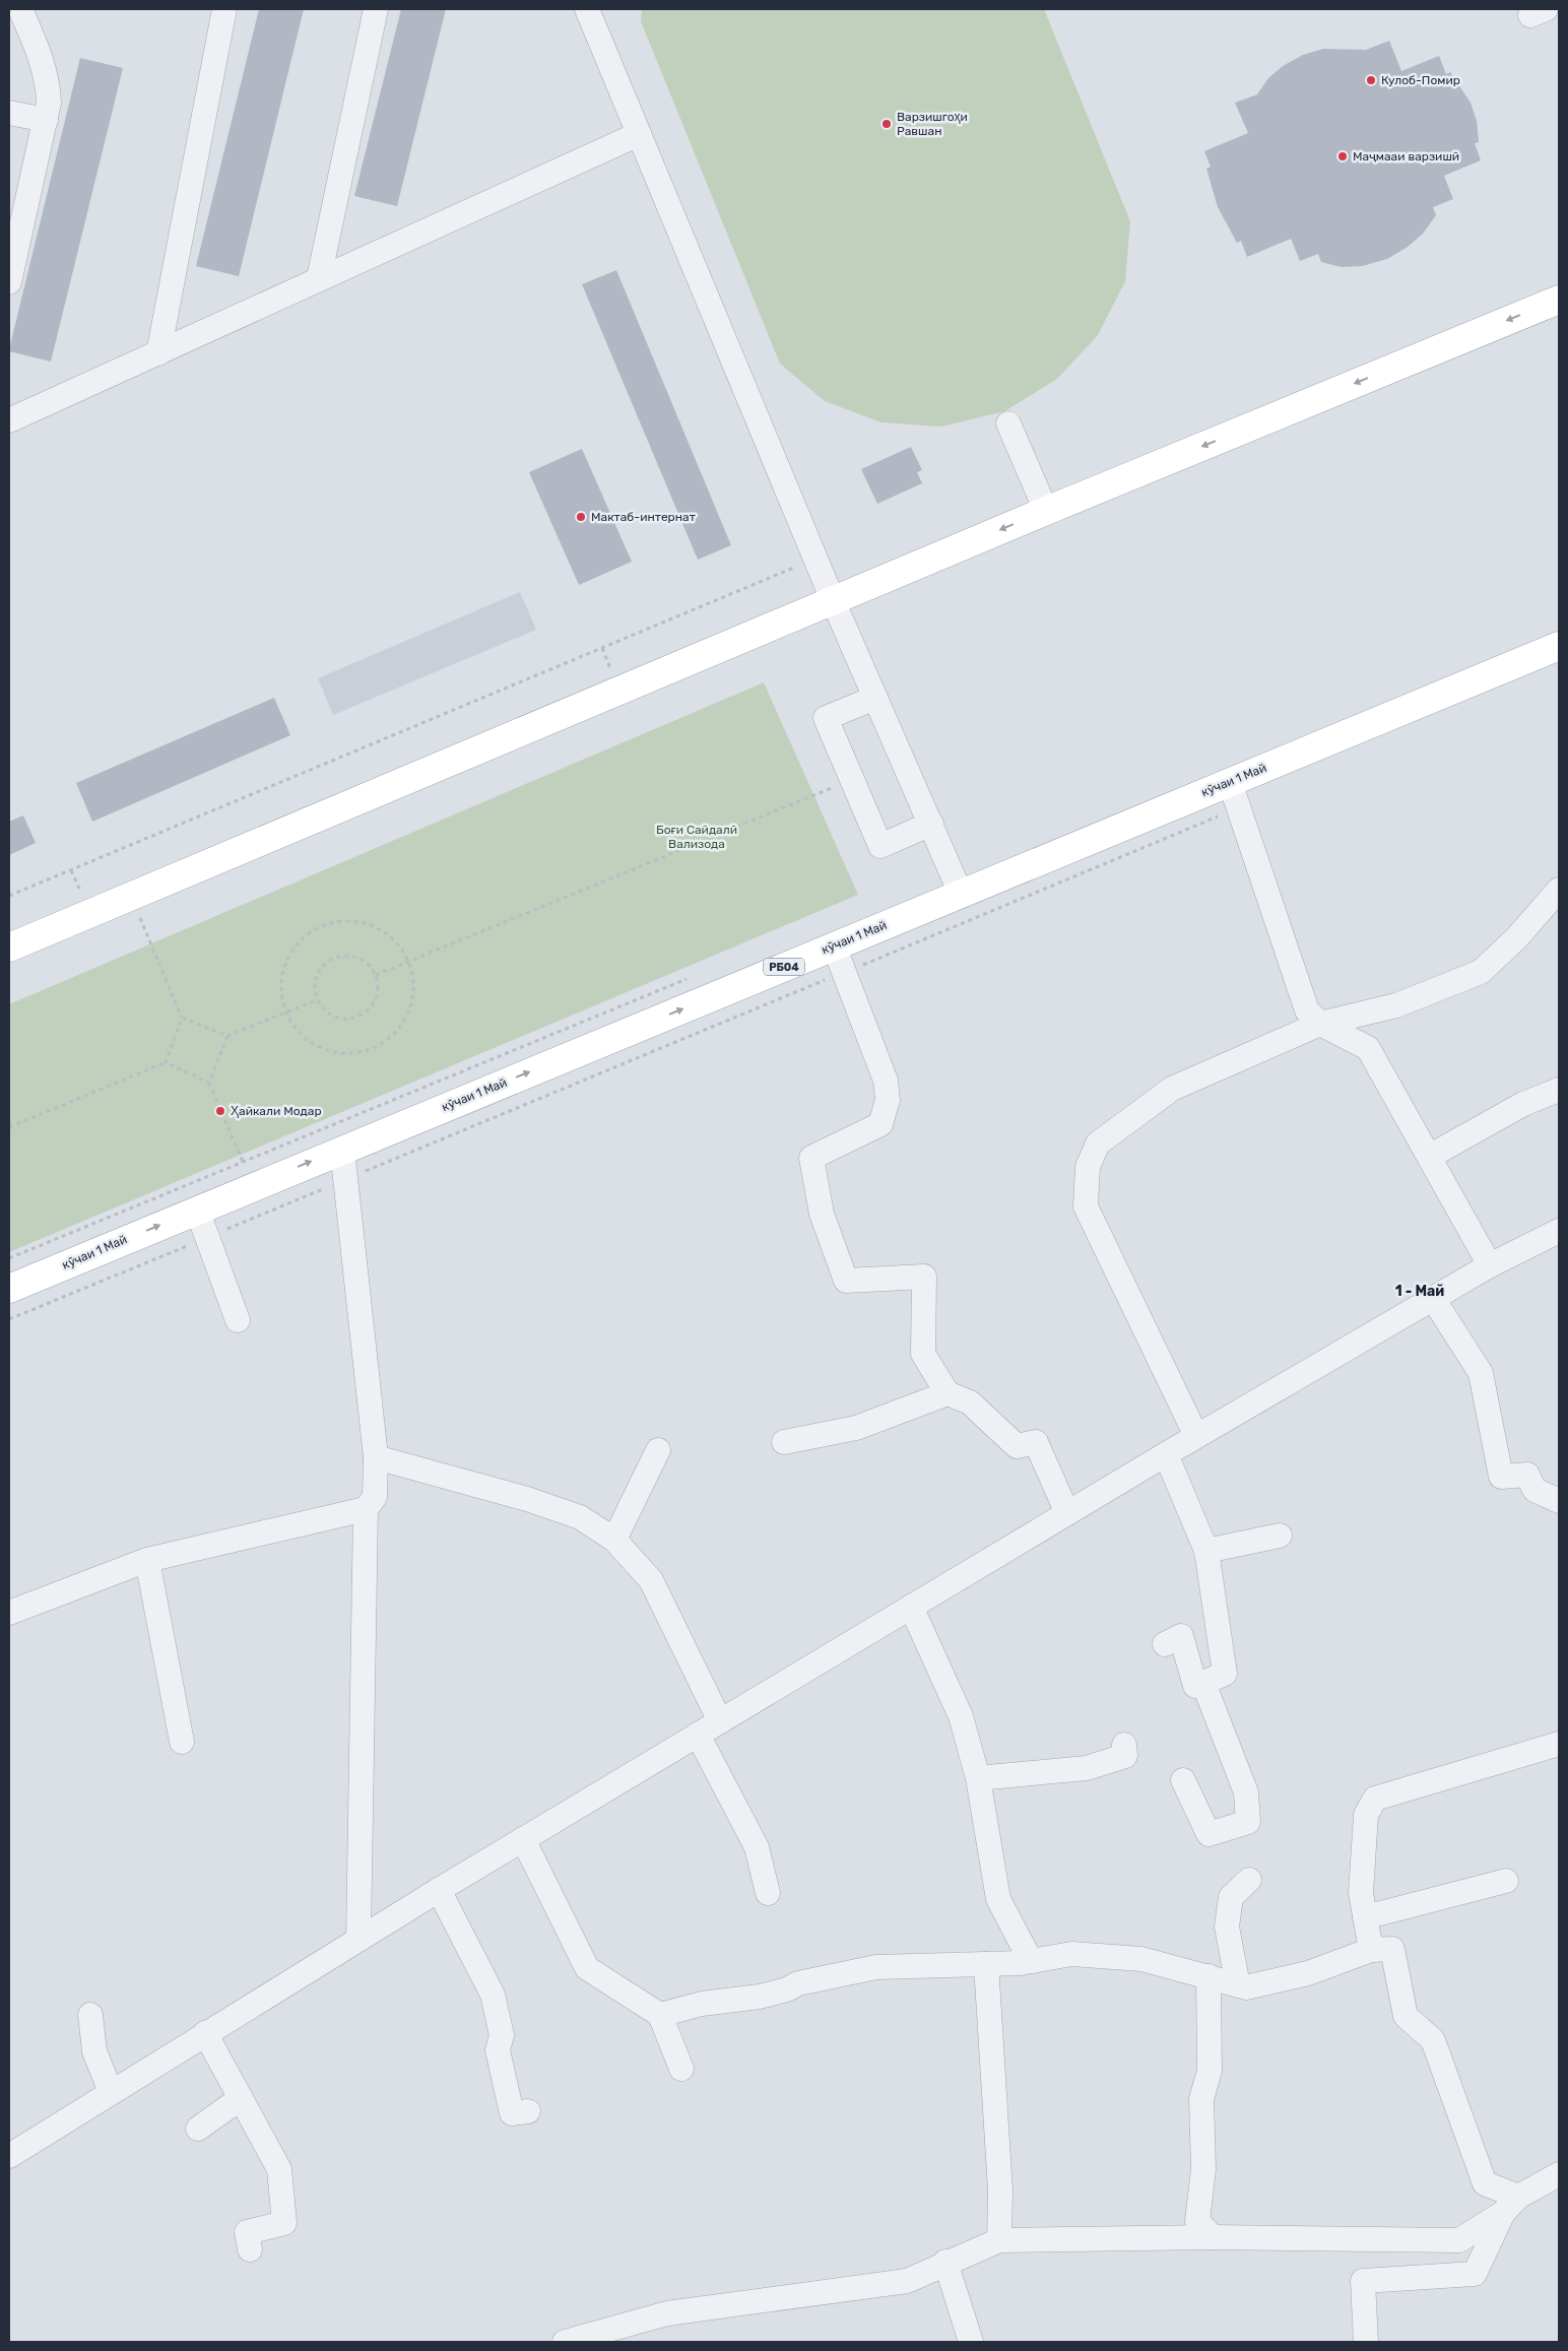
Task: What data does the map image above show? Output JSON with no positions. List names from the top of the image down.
{
  "streets": {
    "main road": ["кӯчаи 1 Май", "РБ04"]
  },
  "one_way": ["кӯчаи 1 Май"],
  "districts": ["1 - Май"],
  "parks": ["Боғи Сайдалӣ Вализода"],
  "places": [
    "Кулоб-Помир",
    "Варзишгоҳи Равшан",
    "Маҷмааи варзишӣ",
    "Мактаб-интернат",
    "Ҳайкали Модар"
  ]
}
